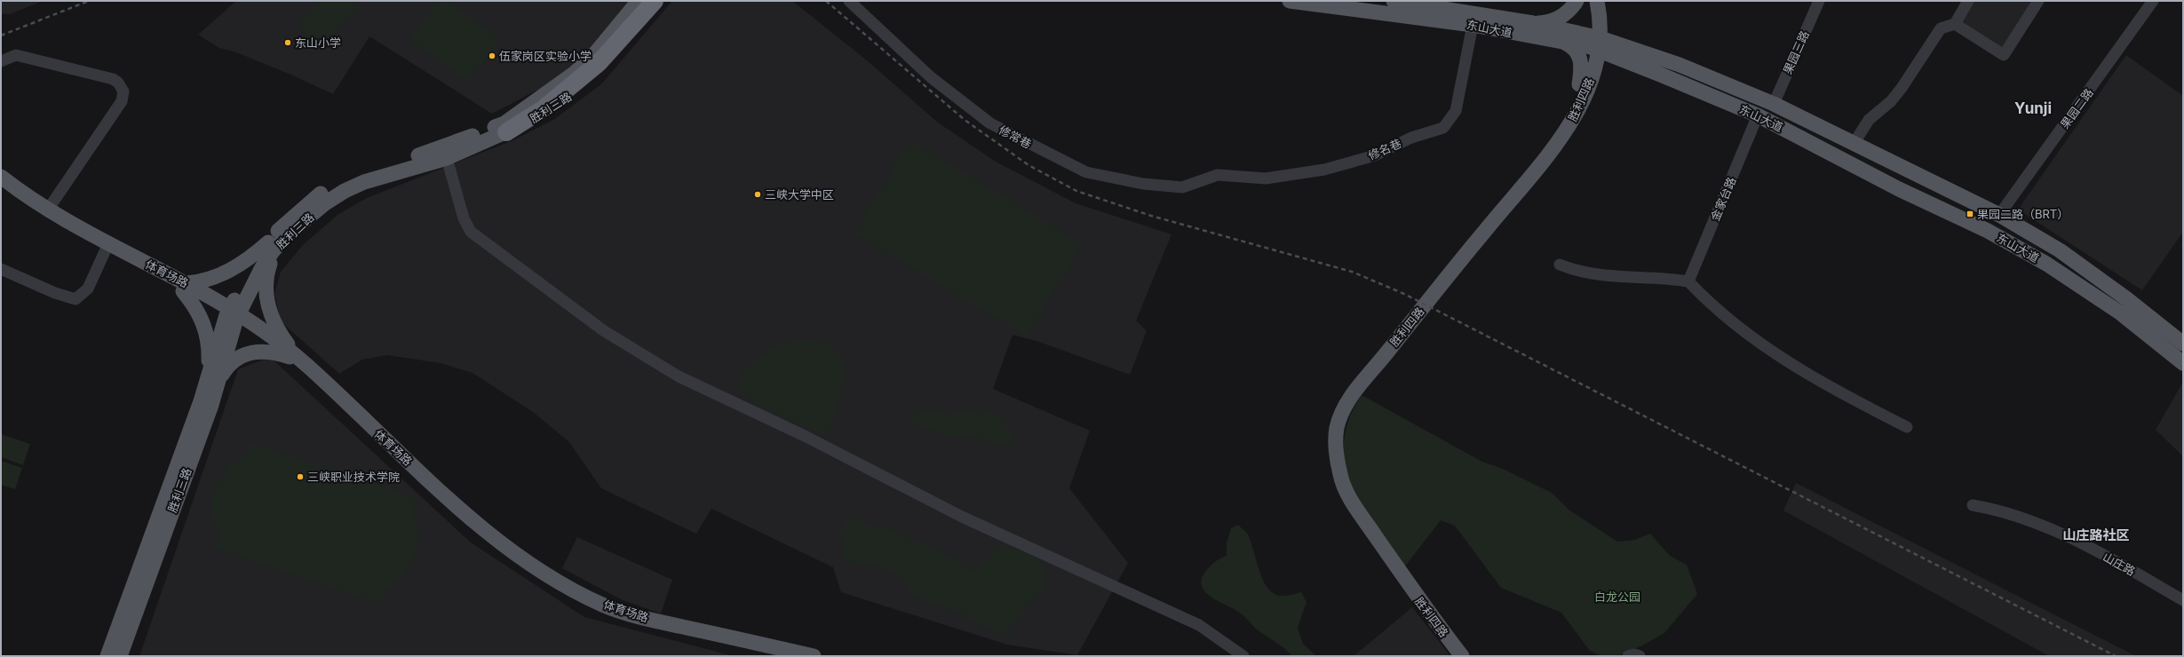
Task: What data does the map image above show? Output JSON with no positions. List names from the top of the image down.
{
  "streets": {
    "main road": [
      "东山大道",
      "胜利四路",
      "胜利三路",
      "体育场路"
    ],
    "street": [
      "果园三路",
      "果园二路",
      "修常巷",
      "修名巷",
      "金家台路",
      "山庄路"
    ]
  },
  "crossings": [
    ["东山大道", "果园三路"],
    ["东山大道", "胜利四路"],
    ["东山大道", "果园二路"],
    ["东山大道", "修名巷"],
    ["东山大道", "金家台路"],
    ["胜利三路", "体育场路"],
    ["修常巷", "修名巷"]
  ],
  "districts": ["Yunji", "山庄路社区"],
  "parks": ["白龙公园"],
  "places": {
    "other": [
      "东山小学",
      "伍家岗区实验小学",
      "三峡大学中区",
      "三峡职业技术学院"
    ],
    "transit": ["果园二路（BRT）"]
  }
}
